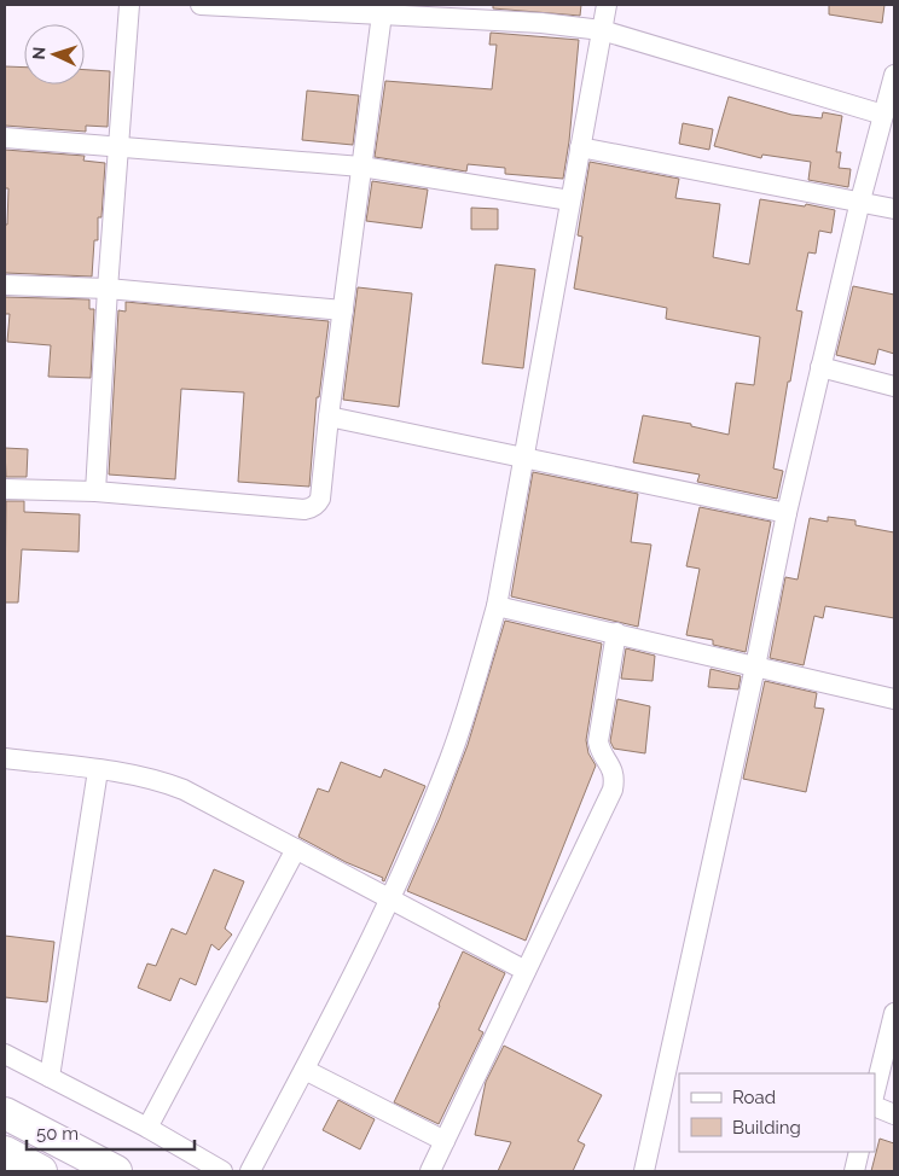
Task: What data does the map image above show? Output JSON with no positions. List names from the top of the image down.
{
  "legend": ["Road", "Building"],
  "scale_bar": "50 m",
  "north": "left"
}
